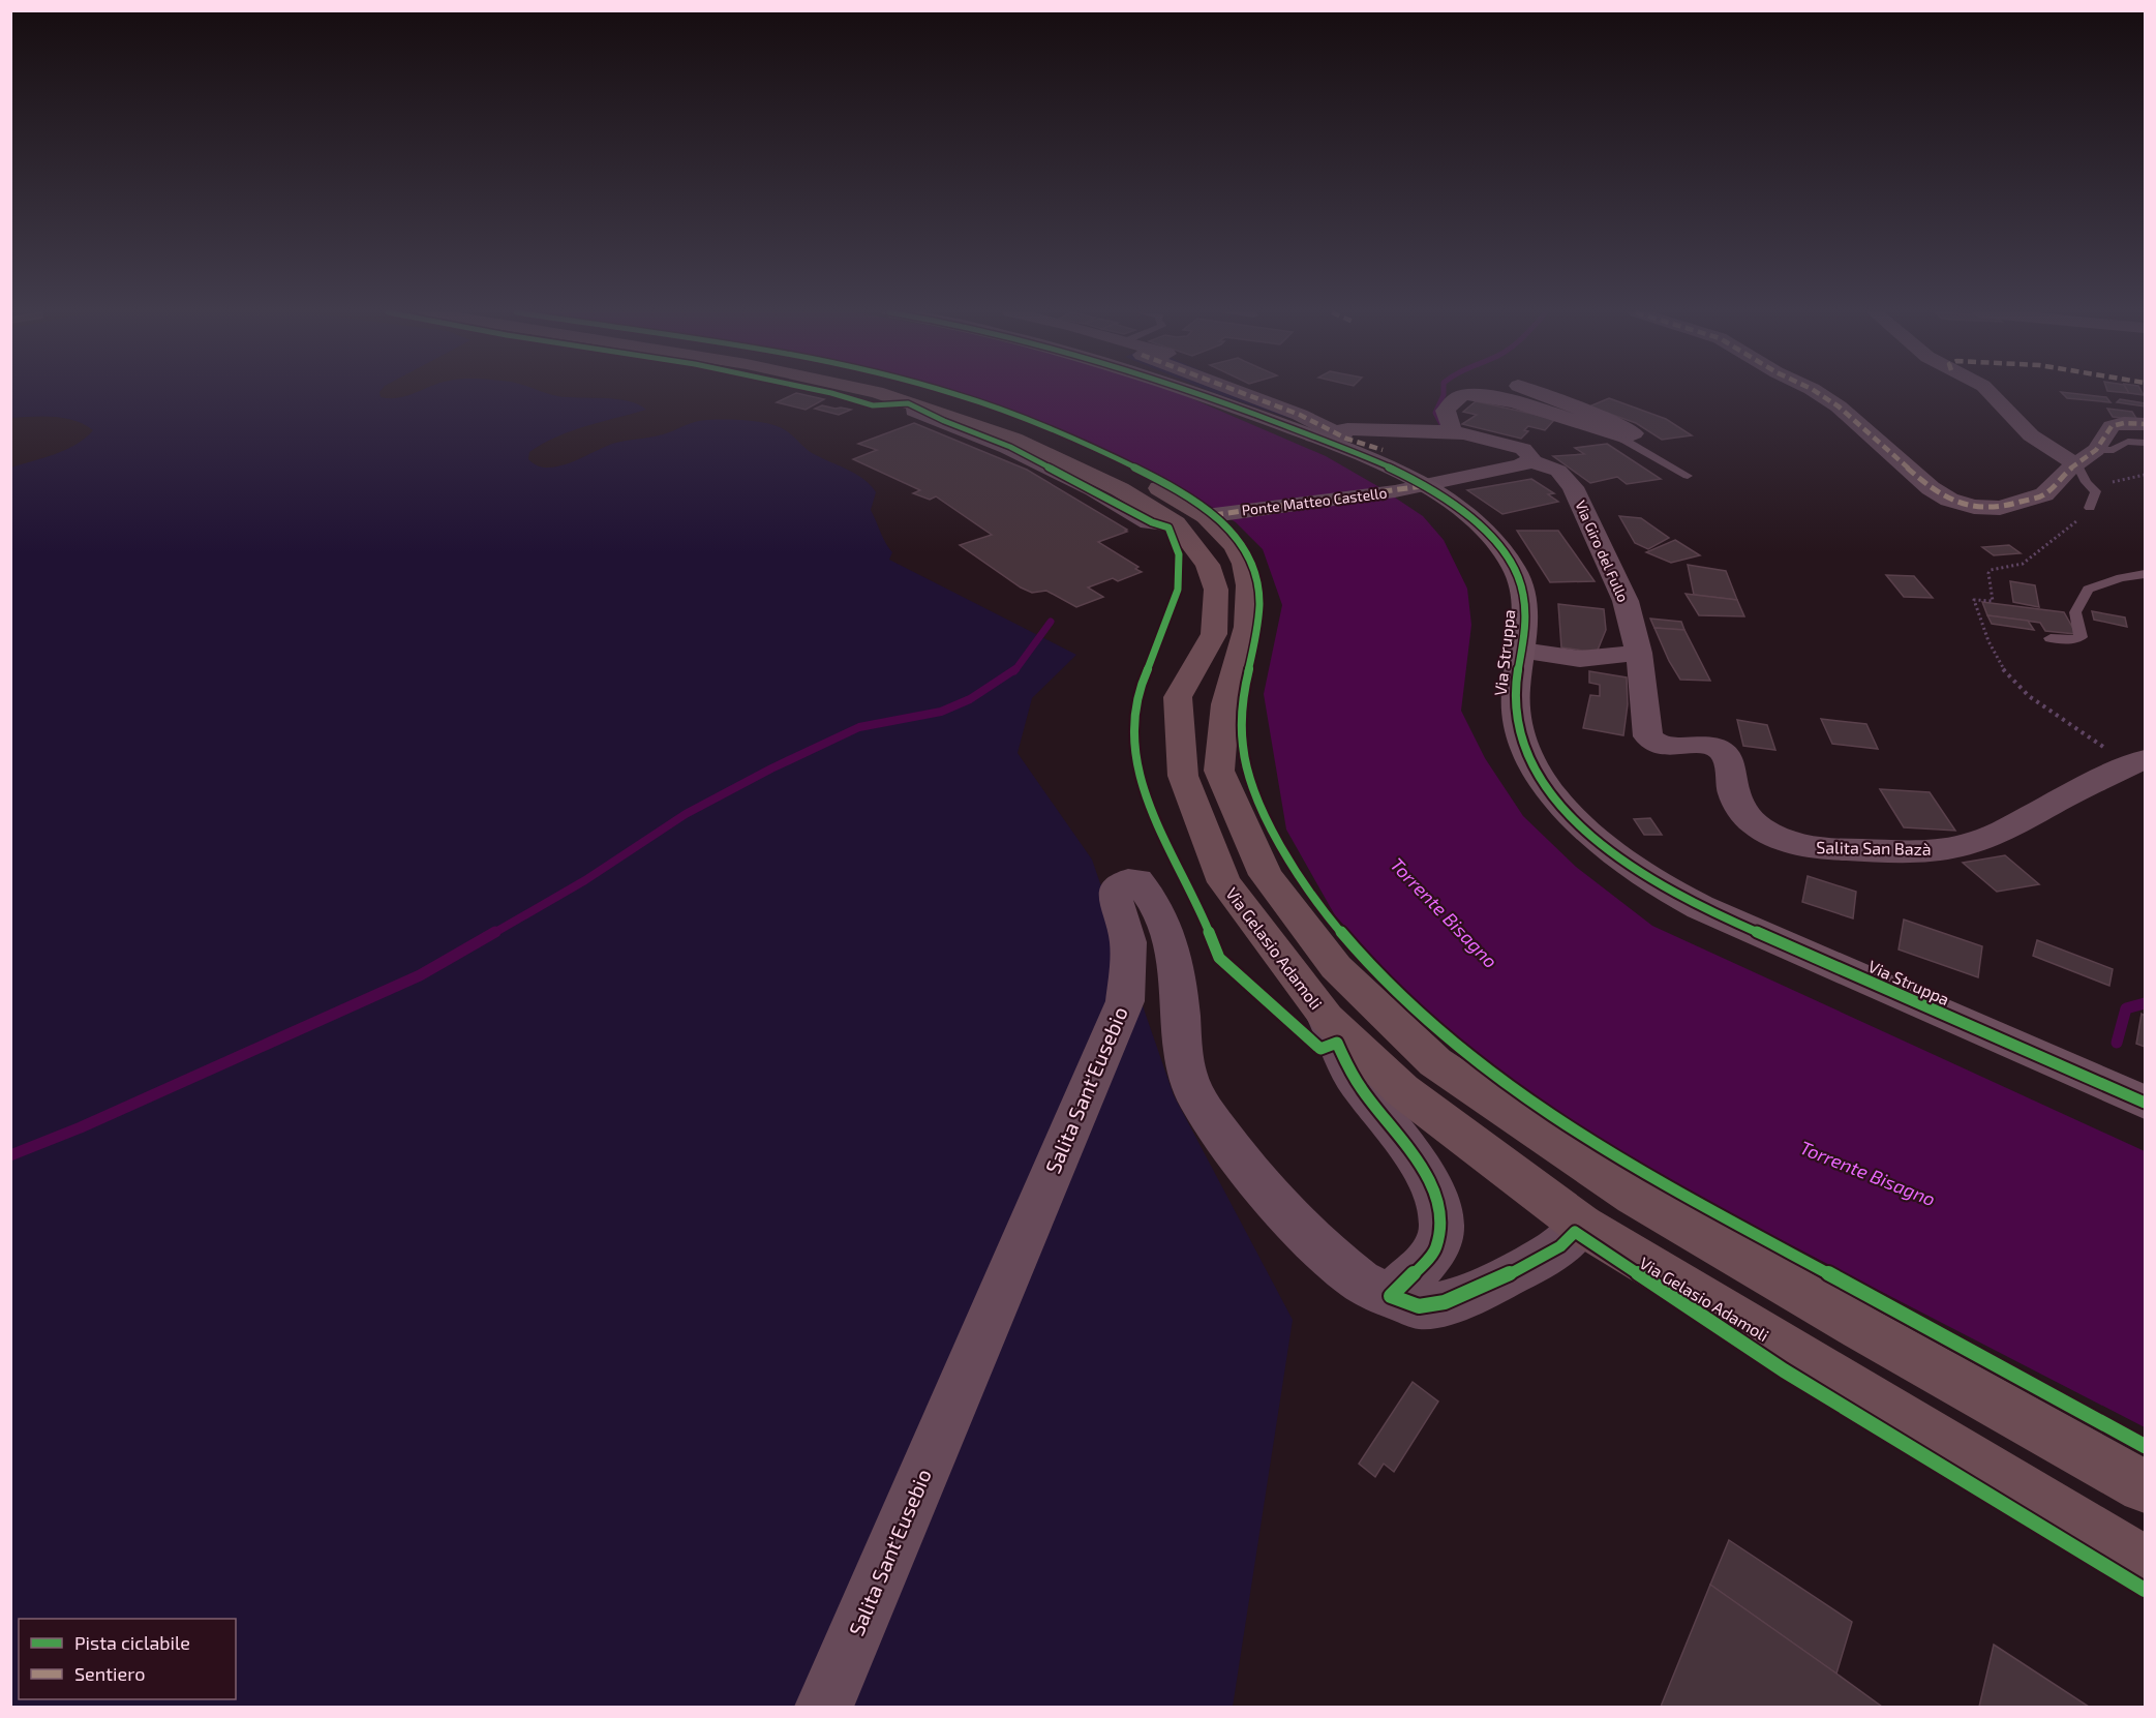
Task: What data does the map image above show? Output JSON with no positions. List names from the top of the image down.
{
  "streets": {
    "main road": ["Via Struppa", "Via Gelasio Adamoli"],
    "street": [
      "Ponte Matteo Castello",
      "Via Giro del Fullo",
      "Salita San Bazà",
      "Salita Sant'Eusebio"
    ]
  },
  "crossings": [
    ["Ponte Matteo Castello", "Via Struppa"],
    ["Ponte Matteo Castello", "Via Gelasio Adamoli"],
    ["Via Giro del Fullo", "Via Struppa"],
    ["Via Giro del Fullo", "Salita San Bazà"],
    ["Via Gelasio Adamoli", "Salita Sant'Eusebio"]
  ],
  "water": ["Torrente Bisagno"],
  "legend": ["Pista ciclabile", "Sentiero"]
}
